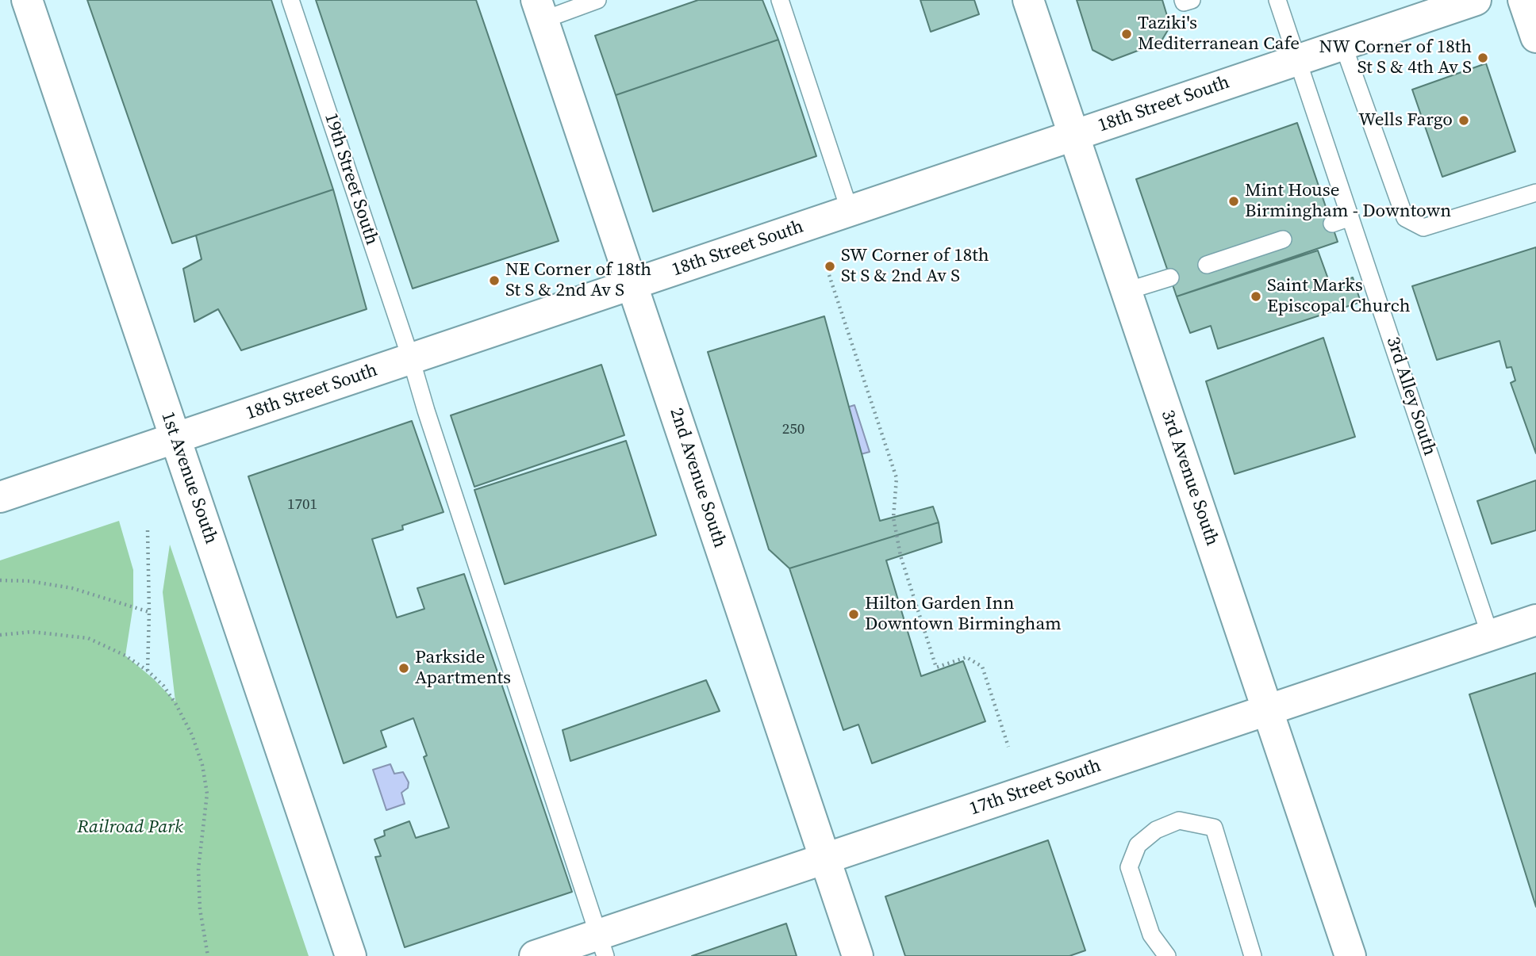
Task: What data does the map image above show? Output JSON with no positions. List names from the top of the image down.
{
  "streets": {
    "street": [
      "18th Street South",
      "1st Avenue South",
      "2nd Avenue South",
      "3rd Avenue South",
      "17th Street South"
    ],
    "lane": ["19th Street South", "3rd Alley South"]
  },
  "crossings": [
    ["18th Street South", "19th Street South"],
    ["18th Street South", "3rd Alley South"],
    ["18th Street South", "1st Avenue South"],
    ["18th Street South", "2nd Avenue South"],
    ["18th Street South", "3rd Avenue South"],
    ["19th Street South", "17th Street South"],
    ["3rd Alley South", "17th Street South"],
    ["2nd Avenue South", "17th Street South"],
    ["3rd Avenue South", "17th Street South"]
  ],
  "parks": ["Railroad Park"],
  "places": [
    "Taziki's Mediterranean Cafe",
    "NW Corner of 18th St S & 4th Av S",
    "Wells Fargo",
    "Mint House Birmingham - Downtown",
    "SW Corner of 18th St S & 2nd Av S",
    "NE Corner of 18th St S & 2nd Av S",
    "Saint Marks Episcopal Church",
    "Hilton Garden Inn Downtown Birmingham",
    "Parkside Apartments"
  ],
  "house_numbers": ["250", "1701"]
}
